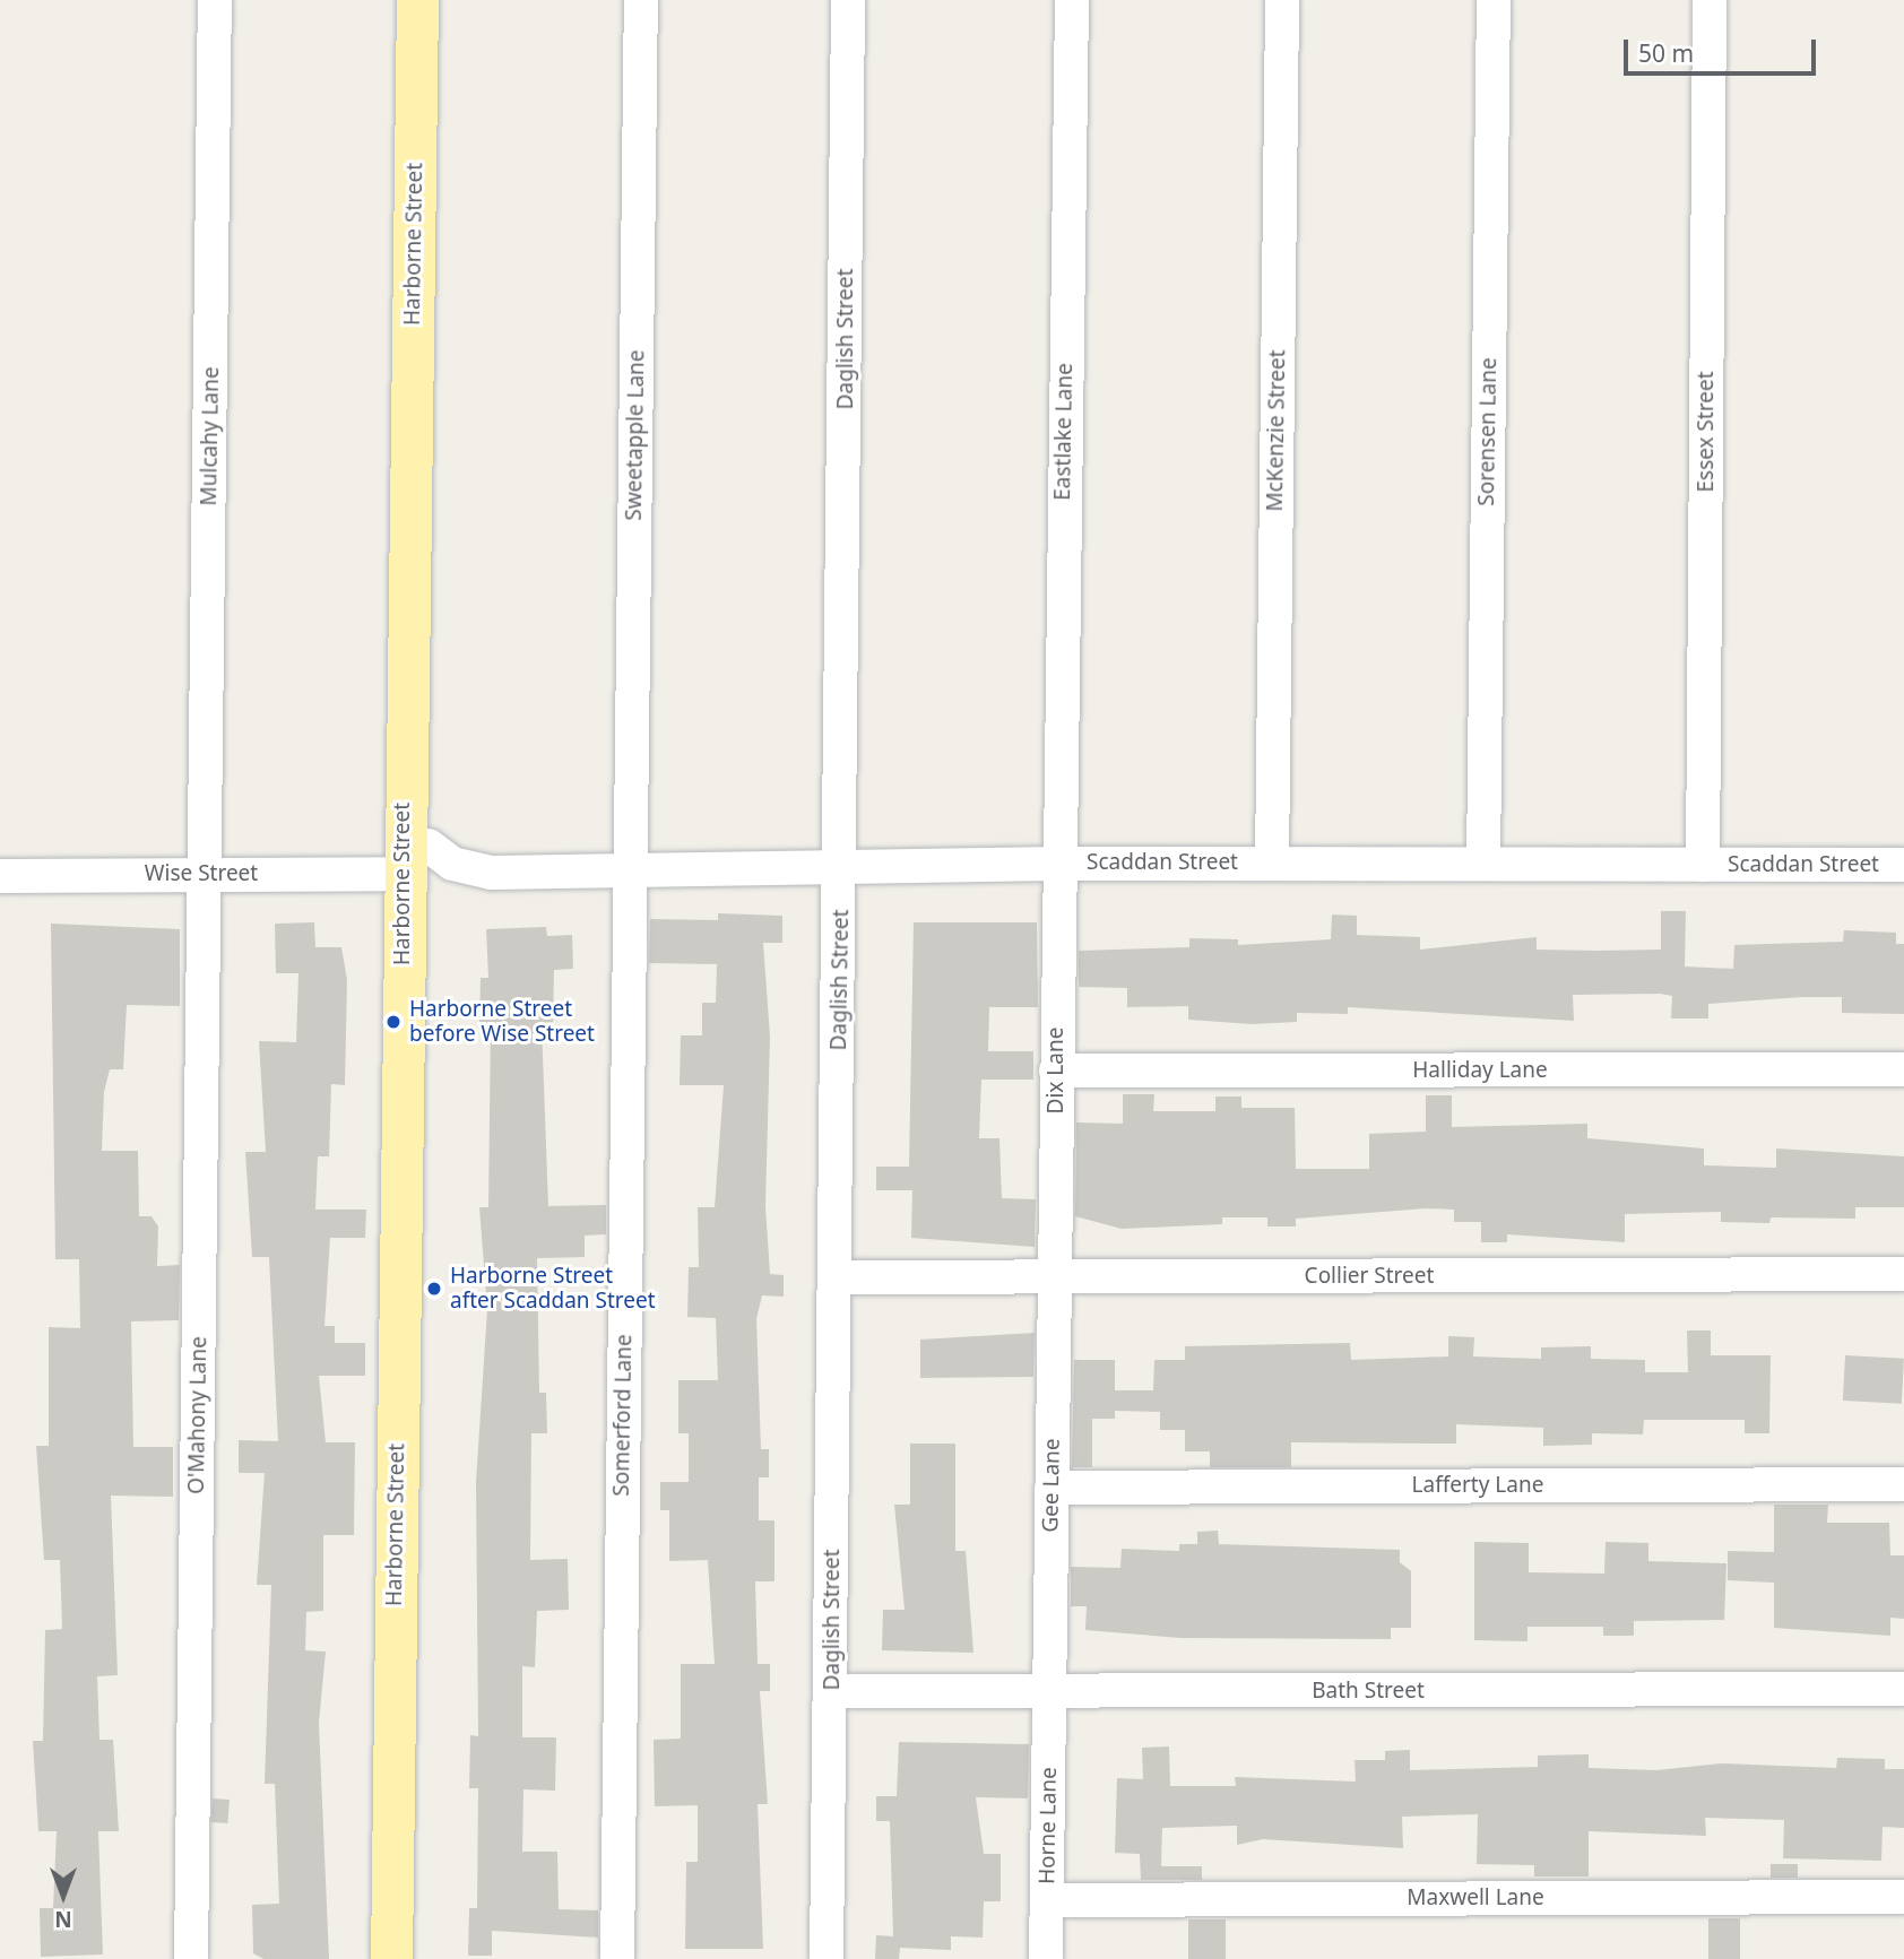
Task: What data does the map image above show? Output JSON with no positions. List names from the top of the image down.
{
  "streets": {
    "main road": ["Harborne Street"],
    "street": [
      "Daglish Street",
      "McKenzie Street",
      "Eastlake Lane",
      "Sorensen Lane",
      "Essex Street",
      "Sweetapple Lane",
      "Mulcahy Lane",
      "Scaddan Street",
      "Wise Street",
      "Dix Lane",
      "Halliday Lane",
      "Collier Street",
      "O'Mahony Lane",
      "Somerford Lane",
      "Gee Lane",
      "Lafferty Lane",
      "Bath Street",
      "Horne Lane",
      "Maxwell Lane"
    ]
  },
  "crossings": [
    ["Harborne Street", "Scaddan Street"],
    ["Harborne Street", "Wise Street"],
    ["Daglish Street", "Scaddan Street"],
    ["Daglish Street", "Collier Street"],
    ["Daglish Street", "Bath Street"],
    ["McKenzie Street", "Scaddan Street"],
    ["Eastlake Lane", "Scaddan Street"],
    ["Eastlake Lane", "Dix Lane"],
    ["Sorensen Lane", "Scaddan Street"],
    ["Essex Street", "Scaddan Street"],
    ["Sweetapple Lane", "Scaddan Street"],
    ["Sweetapple Lane", "Somerford Lane"],
    ["Mulcahy Lane", "Wise Street"],
    ["Mulcahy Lane", "O'Mahony Lane"],
    ["Scaddan Street", "Wise Street"],
    ["Scaddan Street", "Dix Lane"],
    ["Scaddan Street", "Somerford Lane"],
    ["Wise Street", "O'Mahony Lane"],
    ["Dix Lane", "Halliday Lane"],
    ["Dix Lane", "Collier Street"],
    ["Dix Lane", "Gee Lane"],
    ["Collier Street", "Gee Lane"],
    ["Gee Lane", "Lafferty Lane"],
    ["Gee Lane", "Bath Street"],
    ["Gee Lane", "Horne Lane"],
    ["Bath Street", "Horne Lane"],
    ["Horne Lane", "Maxwell Lane"]
  ],
  "places": ["Harborne Street before Wise Street", "Harborne Street after Scaddan Street"],
  "scale_bar": "50 m",
  "north": "bottom"
}
